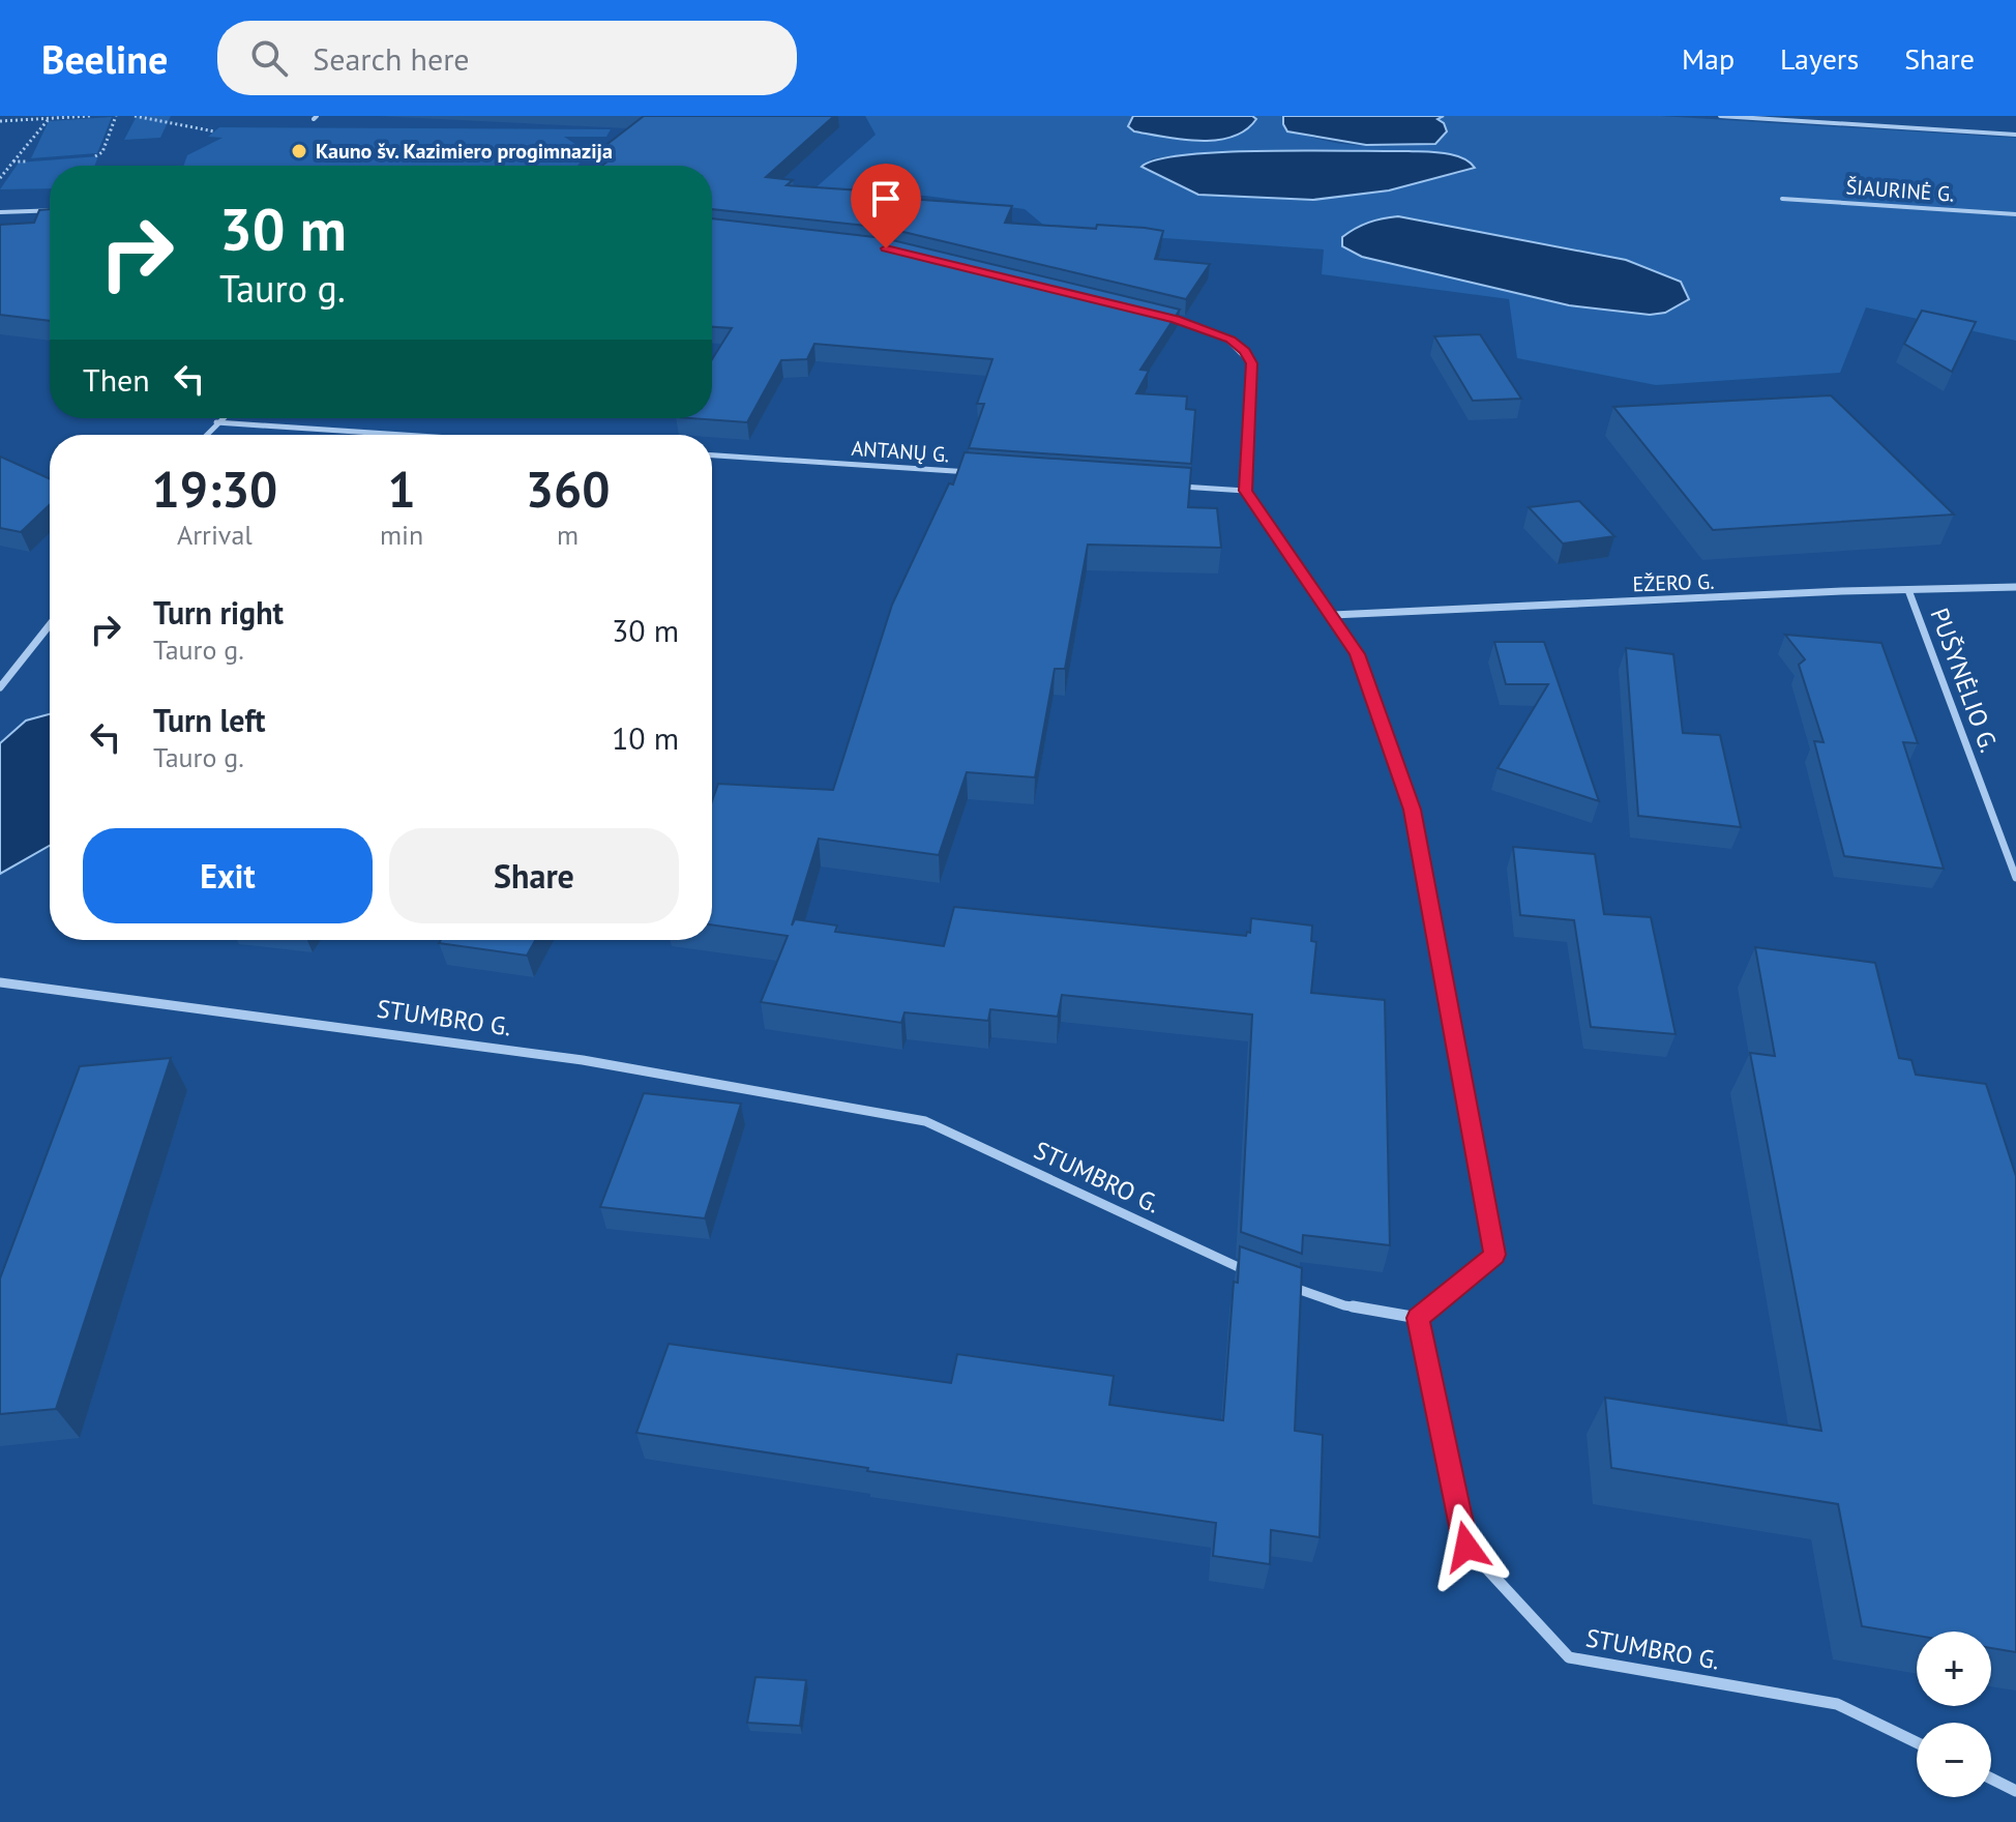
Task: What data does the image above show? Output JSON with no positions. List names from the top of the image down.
{
  "streets": {
    "street": [
      "ŠIAURINĖ G.",
      "ANTANŲ G.",
      "EŽERO G.",
      "PUŠYNĖLIO G.",
      "STUMBRO G."
    ]
  },
  "crossings": [
    ["EŽERO G.", "PUŠYNĖLIO G."]
  ],
  "places": ["Kauno šv. Kazimiero progimnazija"],
  "page": {
    "header": "Beeline",
    "search": "Search here",
    "nav": ["Map", "Layers", "Share"],
    "turn": ["30 m", "Tauro g."],
    "then": "Then",
    "eta": [
      "19:30",
      "Arrival",
      "1",
      "min",
      "360",
      "m"
    ],
    "list": [
      {
        "name": "Turn right",
        "note": "Tauro g.",
        "value": "30 m"
      },
      {
        "name": "Turn left",
        "note": "Tauro g.",
        "value": "10 m"
      }
    ],
    "buttons": ["Exit", "Share"],
    "map_buttons": ["+", "−"]
  }
}
